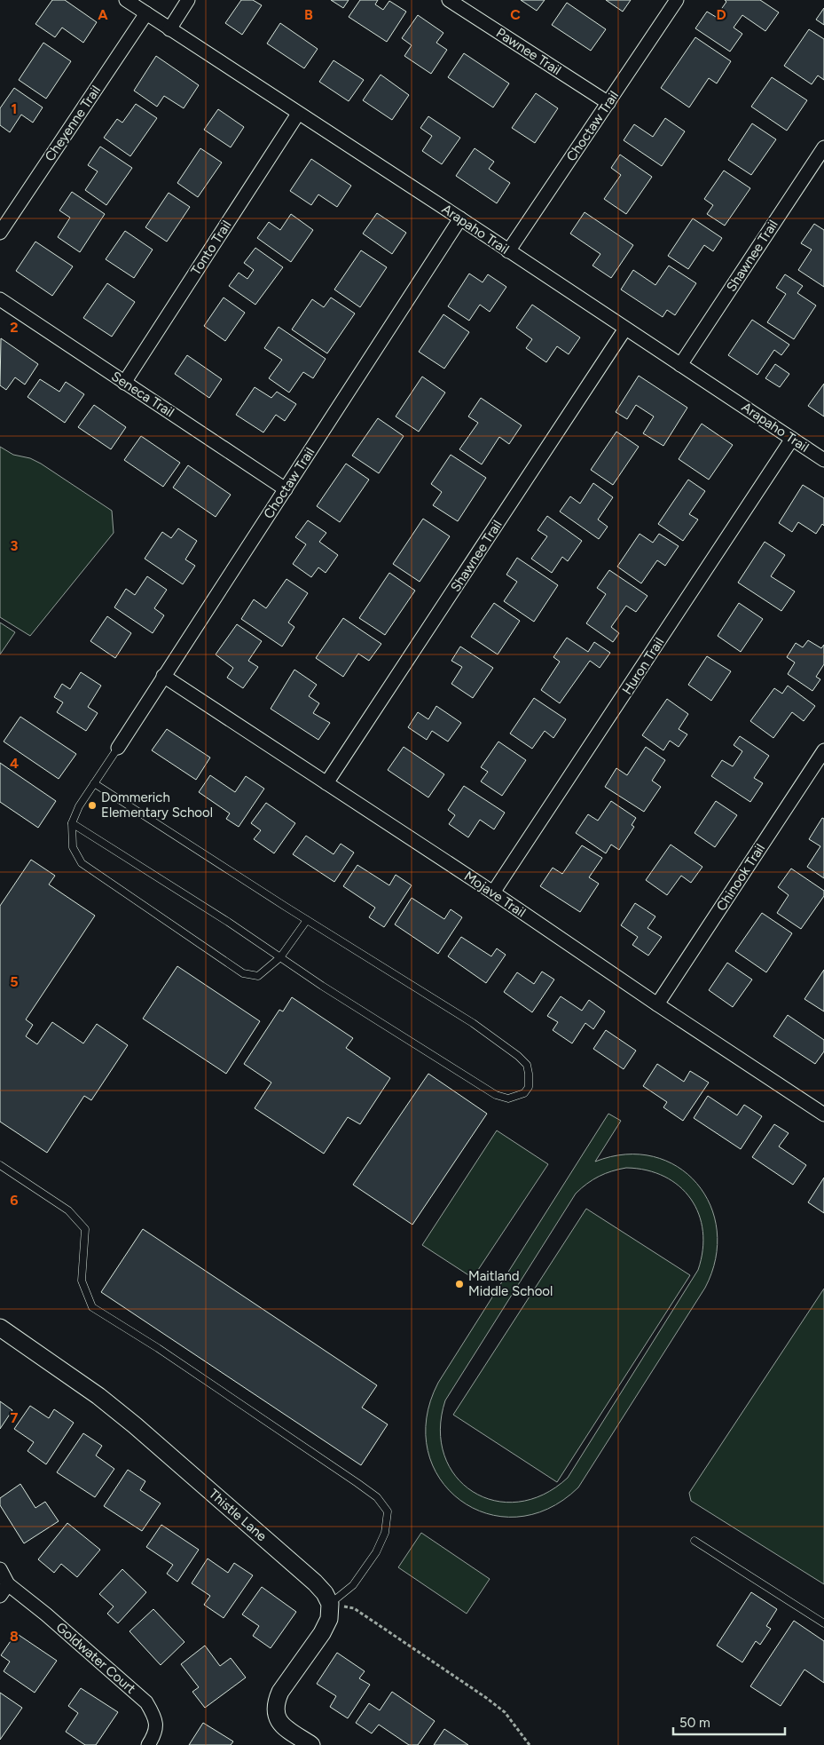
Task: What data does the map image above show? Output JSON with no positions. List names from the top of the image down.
{
  "streets": {
    "street": [
      "Pawnee Trail",
      "Cheyenne Trail",
      "Choctaw Trail",
      "Arapaho Trail",
      "Tonto Trail",
      "Shawnee Trail",
      "Seneca Trail",
      "Huron Trail",
      "Chinook Trail",
      "Mojave Trail",
      "Thistle Lane",
      "Goldwater Court"
    ]
  },
  "crossings": [
    ["Pawnee Trail", "Choctaw Trail"],
    ["Cheyenne Trail", "Arapaho Trail"],
    ["Choctaw Trail", "Arapaho Trail"],
    ["Choctaw Trail", "Seneca Trail"],
    ["Choctaw Trail", "Mojave Trail"],
    ["Arapaho Trail", "Tonto Trail"],
    ["Arapaho Trail", "Shawnee Trail"],
    ["Arapaho Trail", "Huron Trail"],
    ["Tonto Trail", "Seneca Trail"],
    ["Shawnee Trail", "Mojave Trail"],
    ["Huron Trail", "Mojave Trail"],
    ["Chinook Trail", "Mojave Trail"]
  ],
  "places": ["Dommerich Elementary School", "Maitland Middle School"],
  "scale_bar": "50 m",
  "grid": {
    "columns": [
      "A",
      "B",
      "C",
      "D"
    ],
    "rows": [
      "1",
      "2",
      "3",
      "4",
      "5",
      "6",
      "7",
      "8"
    ]
  }
}
